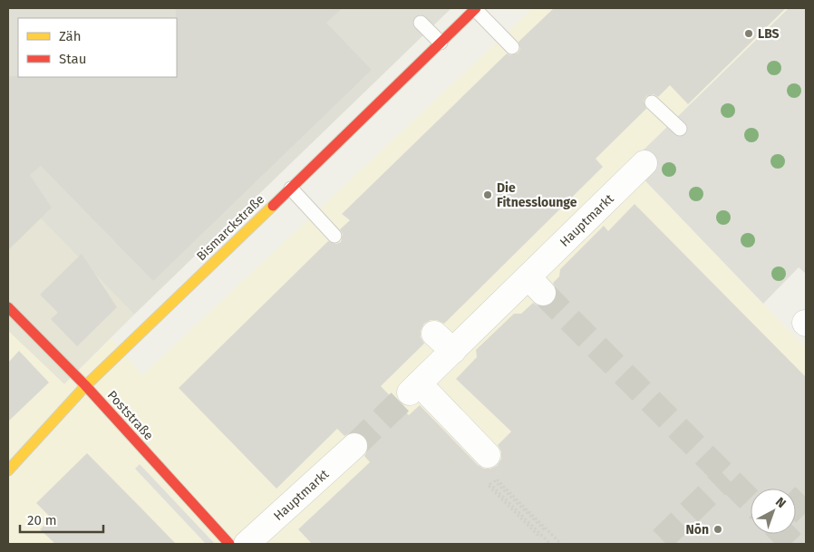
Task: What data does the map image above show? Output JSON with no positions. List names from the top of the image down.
{
  "streets": {
    "street": ["Hauptmarkt", "Bismarckstraße", "Poststraße"]
  },
  "crossings": [
    ["Bismarckstraße", "Poststraße"]
  ],
  "places": ["LBS", "Die Fitnesslounge", "Nōn"],
  "legend": ["Zäh", "Stau"],
  "scale_bar": "20 m",
  "north": "top right"
}
